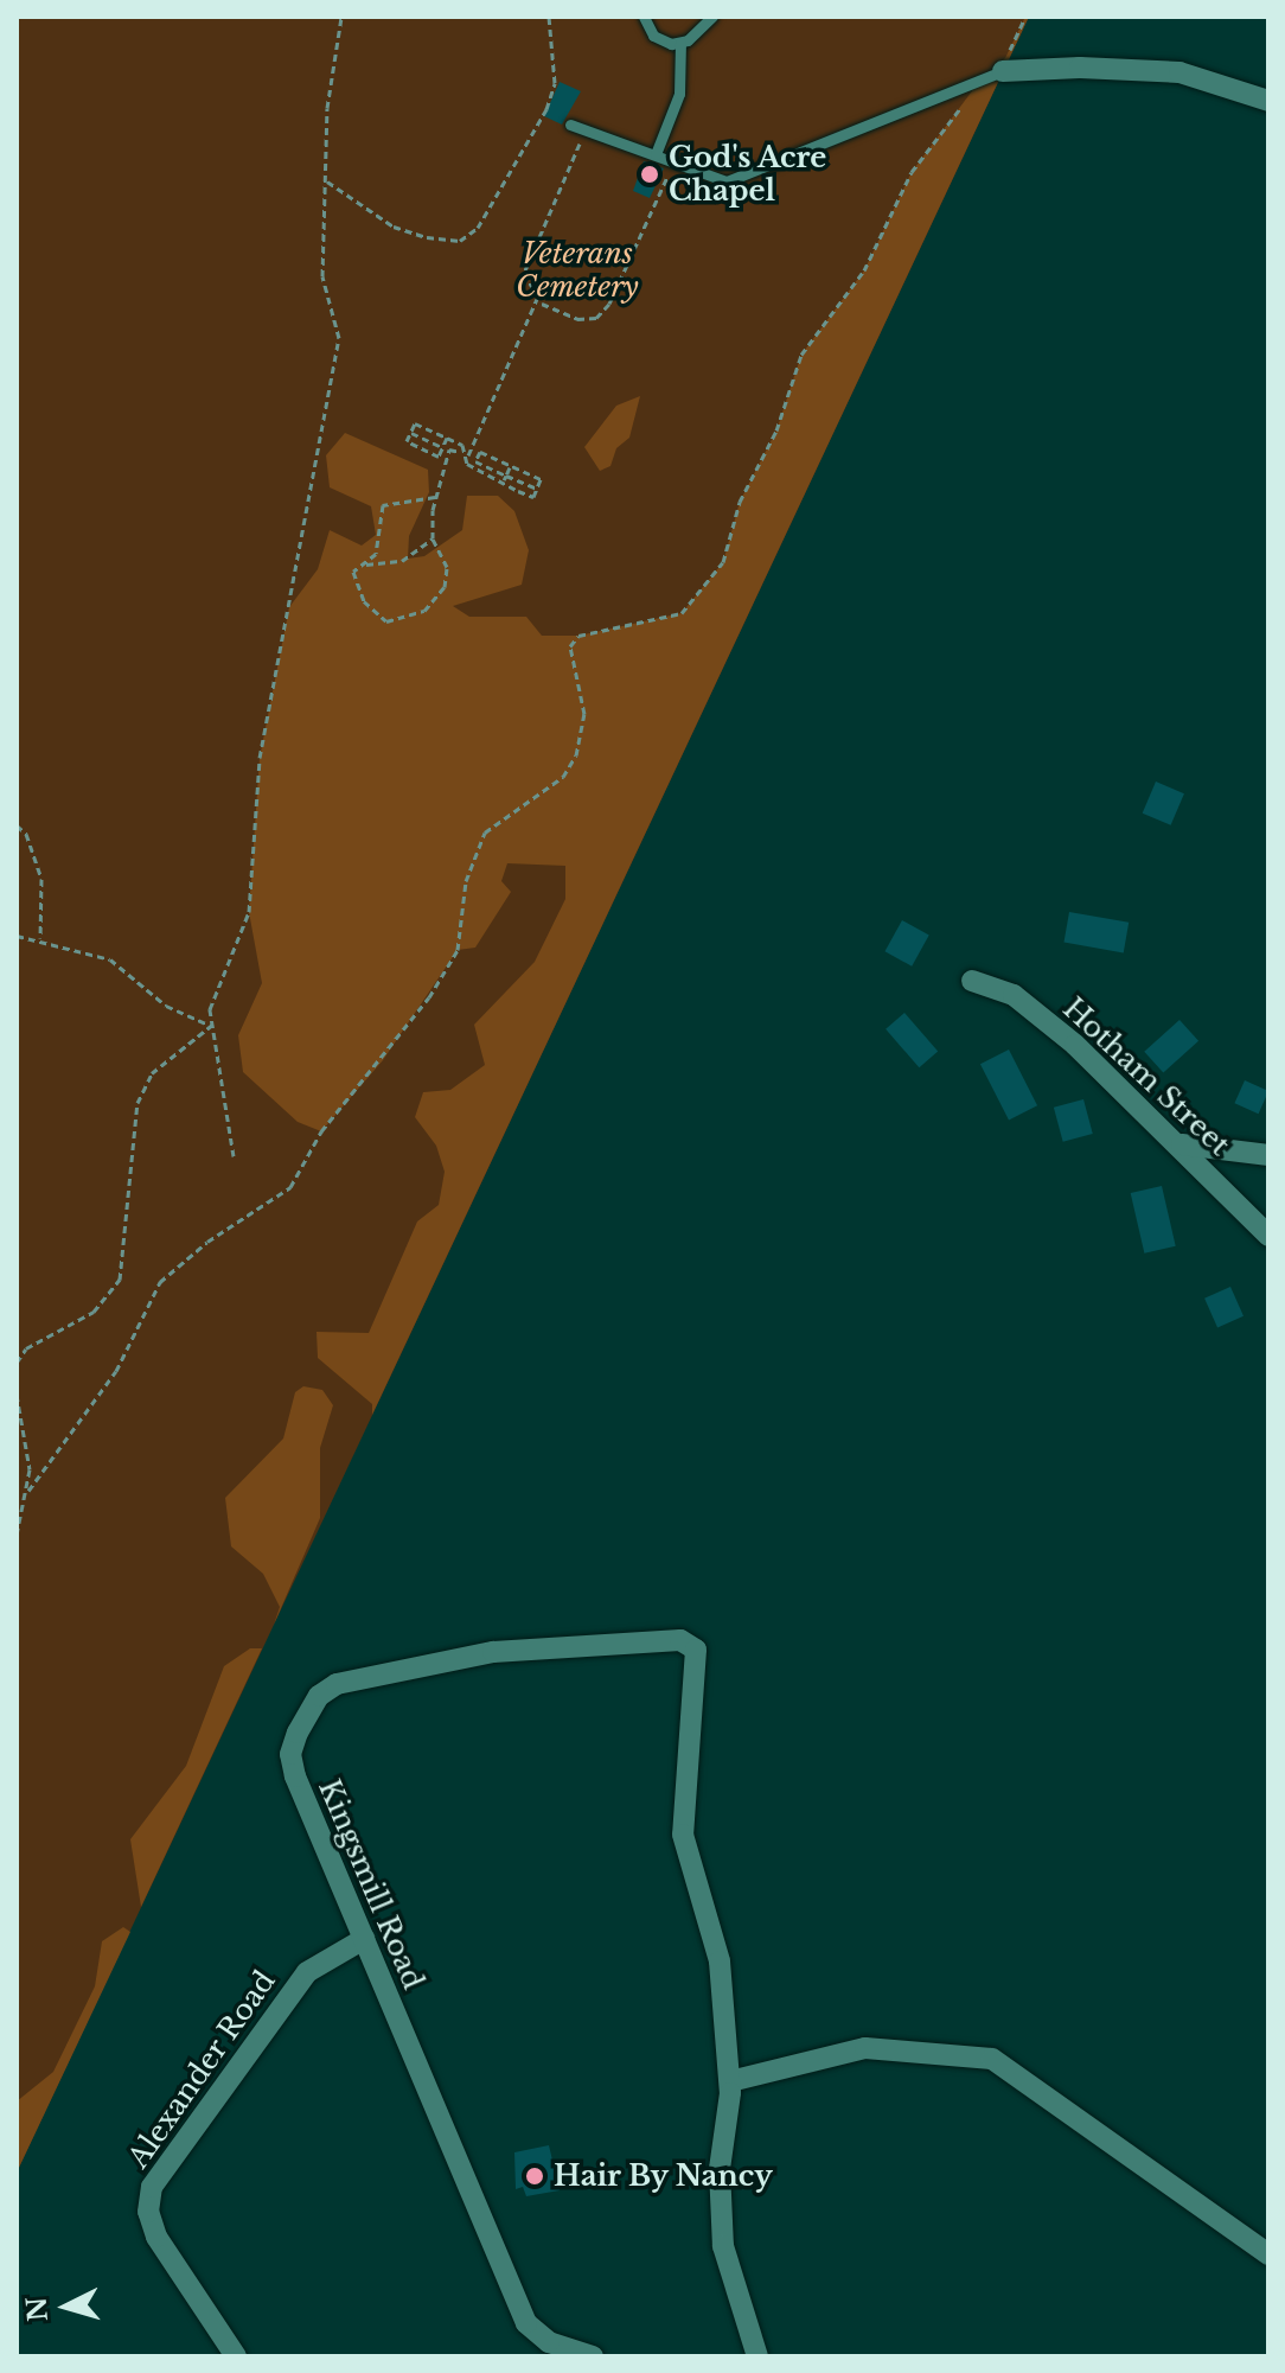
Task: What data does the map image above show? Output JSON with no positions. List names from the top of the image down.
{
  "streets": {
    "street": ["Hotham Street", "Kingsmill Road", "Alexander Road"]
  },
  "crossings": [
    ["Kingsmill Road", "Alexander Road"]
  ],
  "parks": ["Veterans Cemetery"],
  "places": ["God's Acre Chapel", "Hair By Nancy"],
  "north": "left"
}
